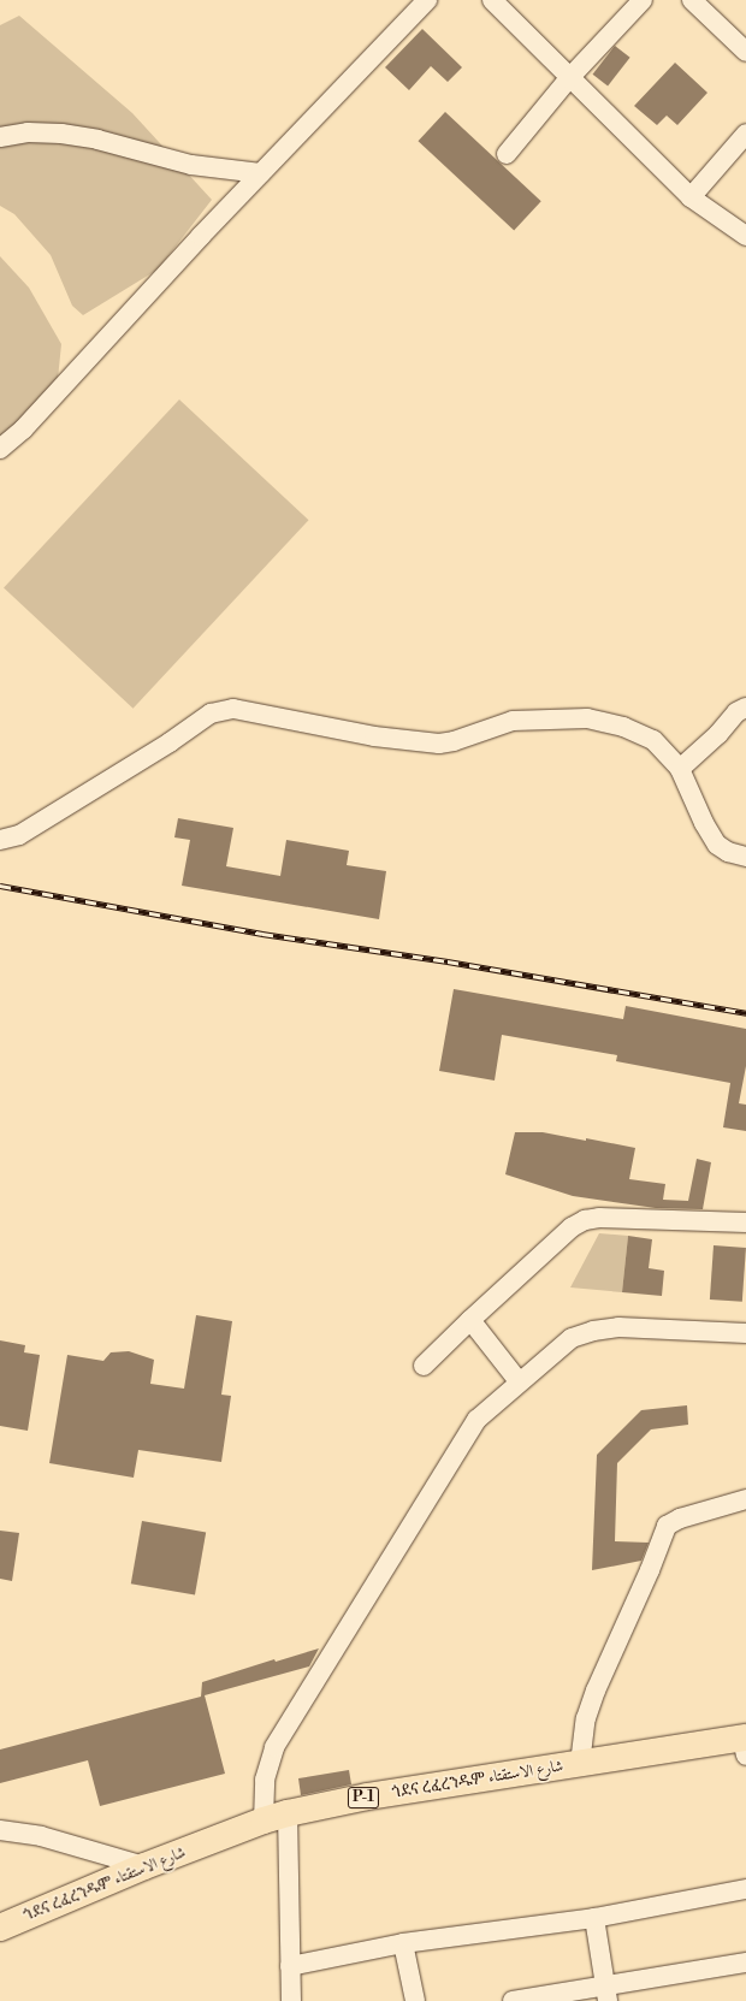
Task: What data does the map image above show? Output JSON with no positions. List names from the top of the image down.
{
  "streets": {
    "highway": ["ጎደና ረፈረንዱም شارع الاستقتاء", "P-1"]
  }
}
